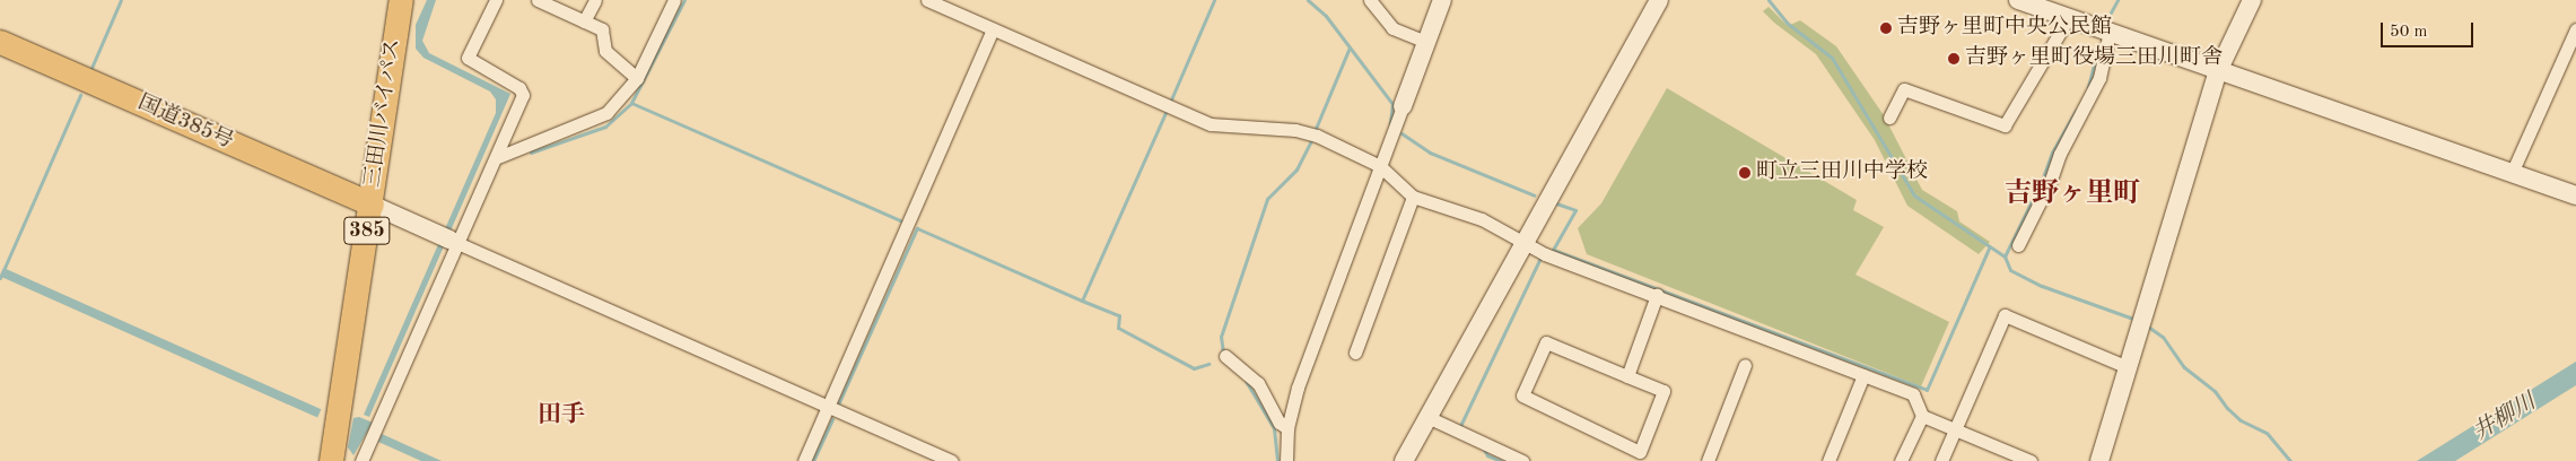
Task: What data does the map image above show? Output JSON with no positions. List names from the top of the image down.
{
  "streets": {
    "highway": ["三田川バイパス", "国道385号", "385"]
  },
  "crossings": [
    ["三田川バイパス", "国道385号"]
  ],
  "districts": ["吉野ヶ里町", "田手"],
  "water": ["井柳川"],
  "places": ["吉野ヶ里町中央公民館", "吉野ヶ里町役場三田川町舎", "町立三田川中学校"],
  "scale_bar": "50 m"
}
